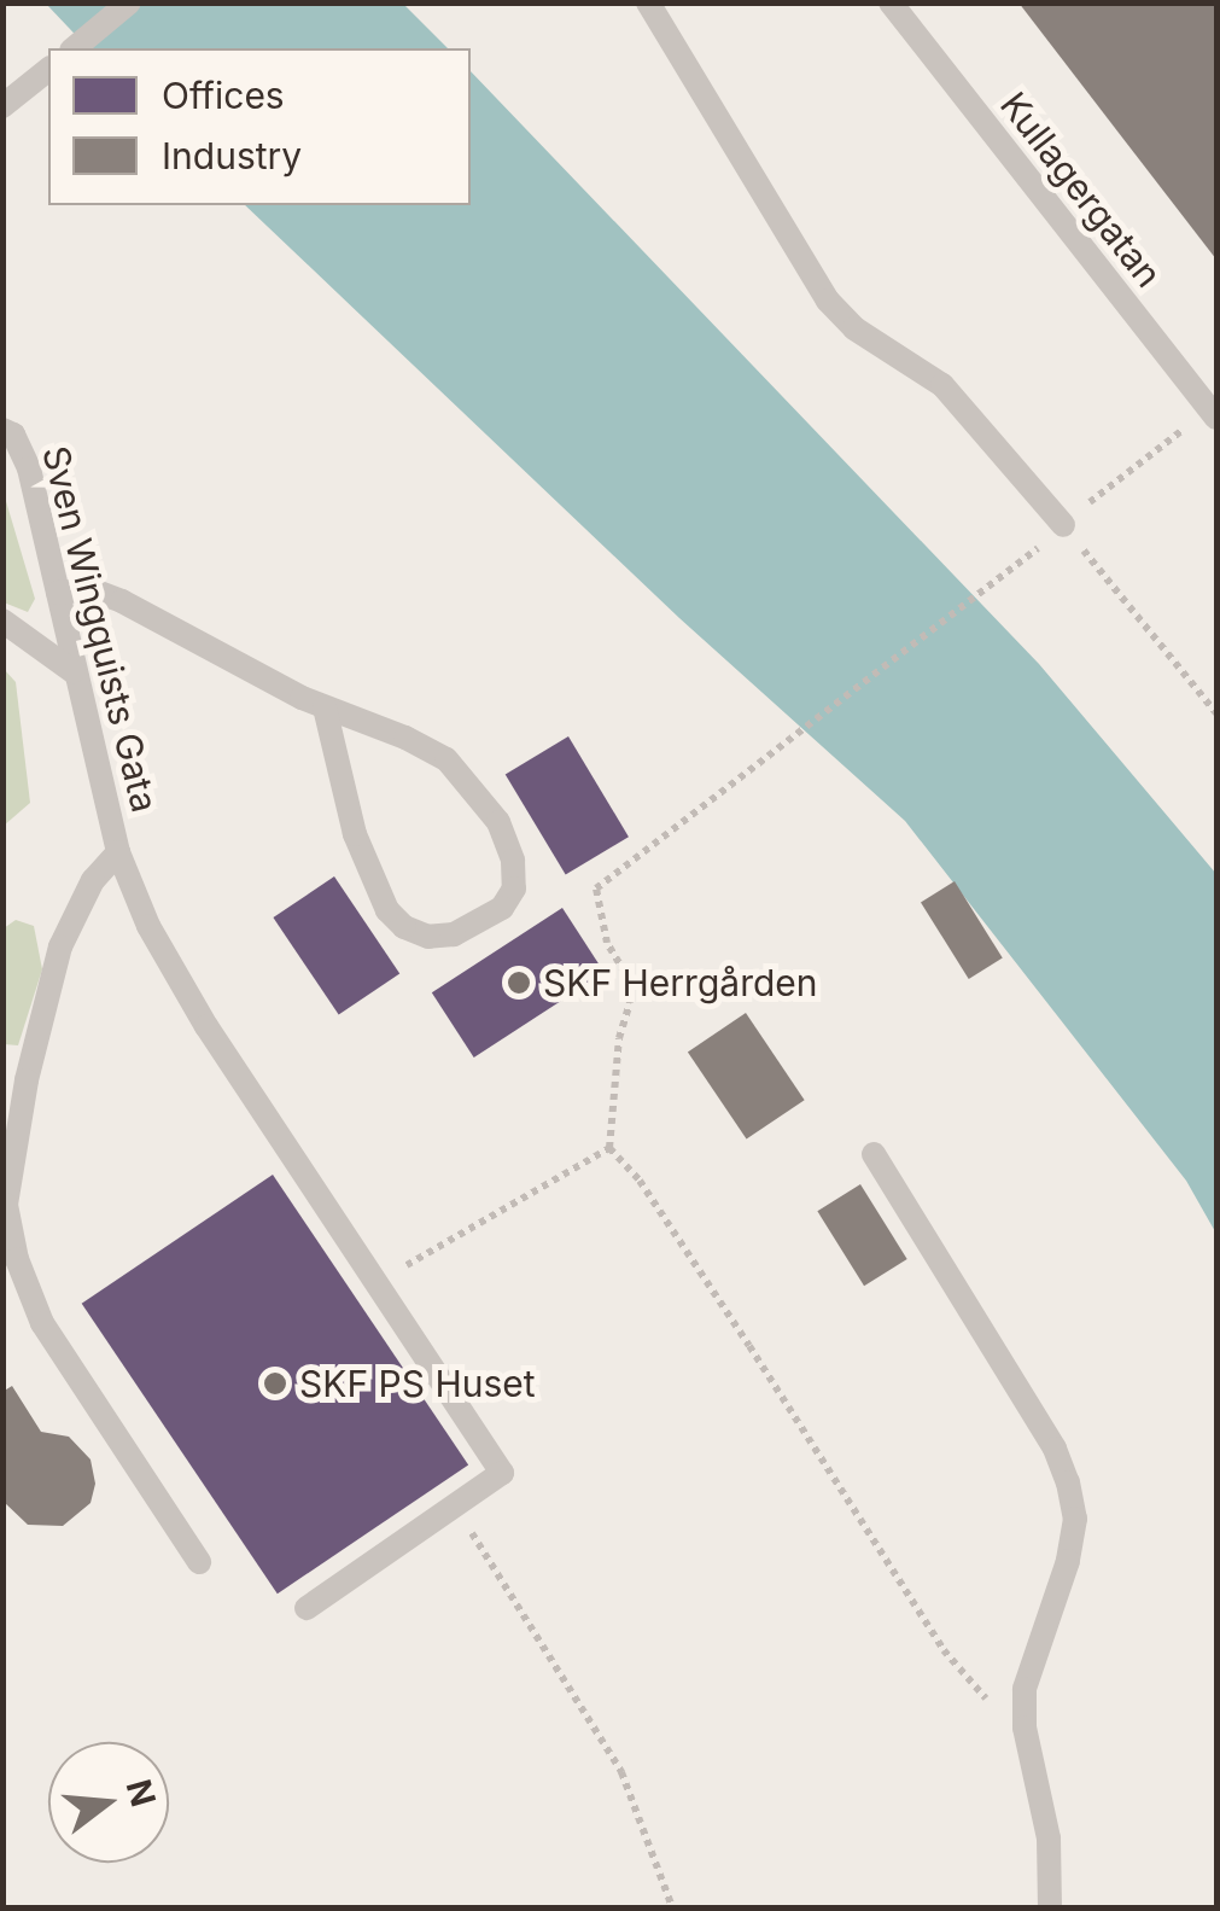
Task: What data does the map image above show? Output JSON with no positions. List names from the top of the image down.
{
  "streets": {
    "lane": ["Kullagergatan", "Sven Wingquists Gata"]
  },
  "places": ["SKF Herrgården", "SKF PS Huset"],
  "legend": ["Offices", "Industry"],
  "north": "right"
}
